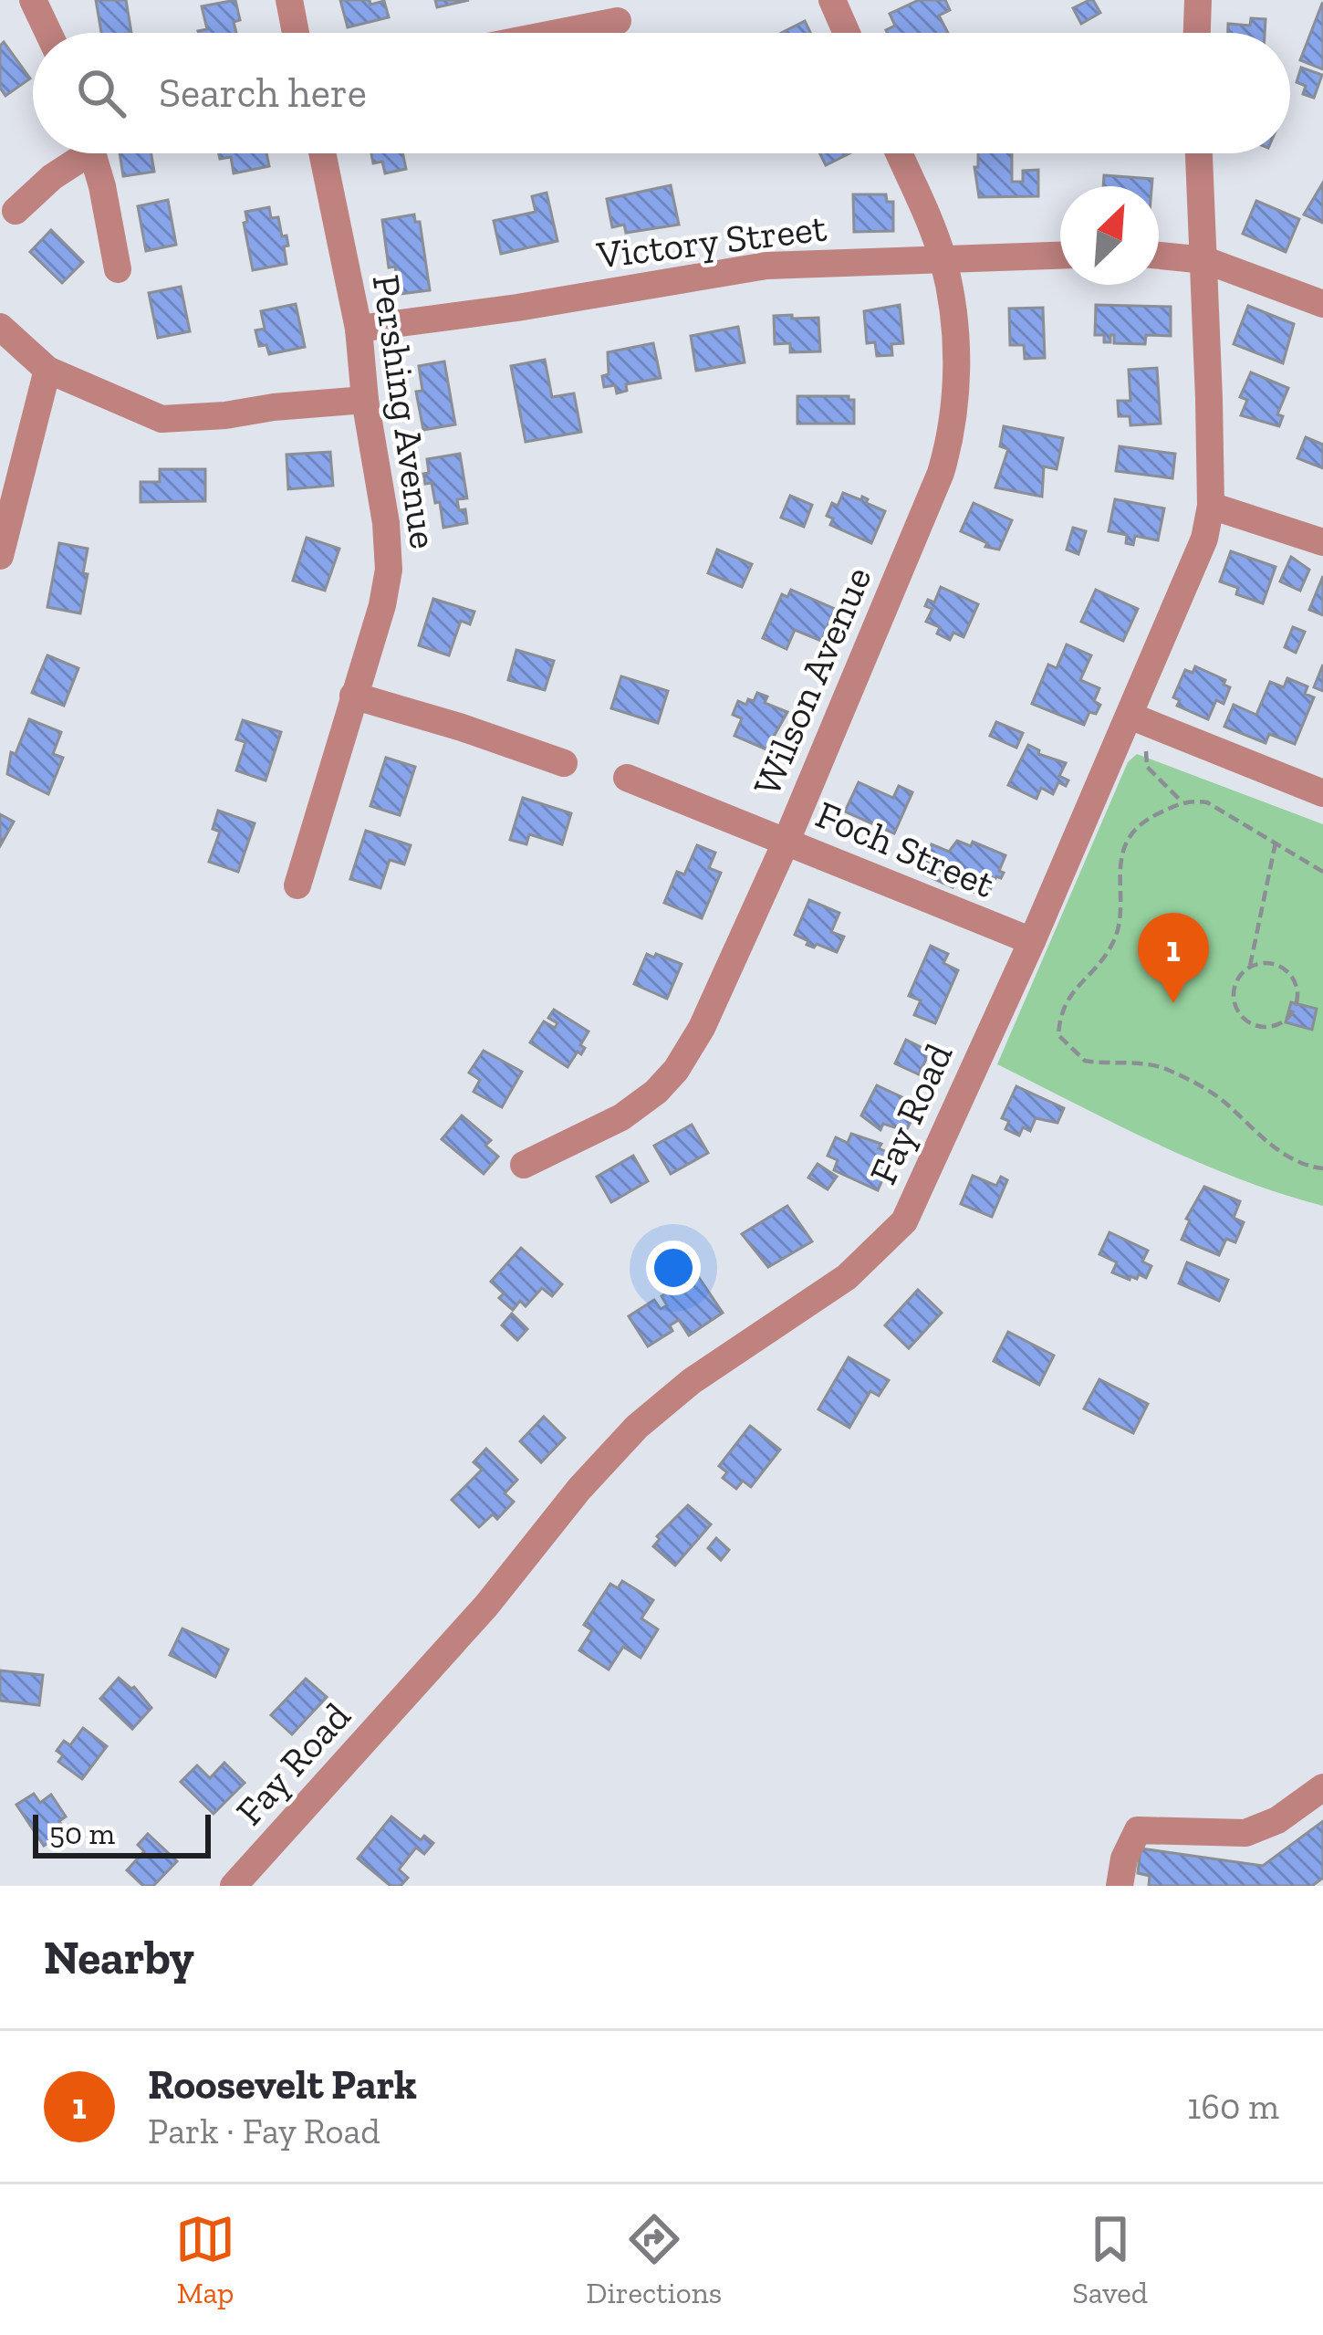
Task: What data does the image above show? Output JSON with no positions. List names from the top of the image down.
{
  "streets": {
    "street": [
      "Victory Street",
      "Pershing Avenue",
      "Wilson Avenue",
      "Foch Street",
      "Fay Road"
    ]
  },
  "crossings": [
    ["Victory Street", "Pershing Avenue"],
    ["Victory Street", "Wilson Avenue"],
    ["Wilson Avenue", "Foch Street"],
    ["Foch Street", "Fay Road"]
  ],
  "scale_bar": "50 m",
  "north": "top right",
  "page": {
    "search": "Search here",
    "pins": "1",
    "scale": "50 m",
    "heading": "Nearby",
    "list": [
      {
        "mark": "1",
        "name": "Roosevelt Park",
        "note": "Park · Fay Road",
        "value": "160 m"
      }
    ],
    "nav": ["Map", "Directions", "Saved"]
  }
}
